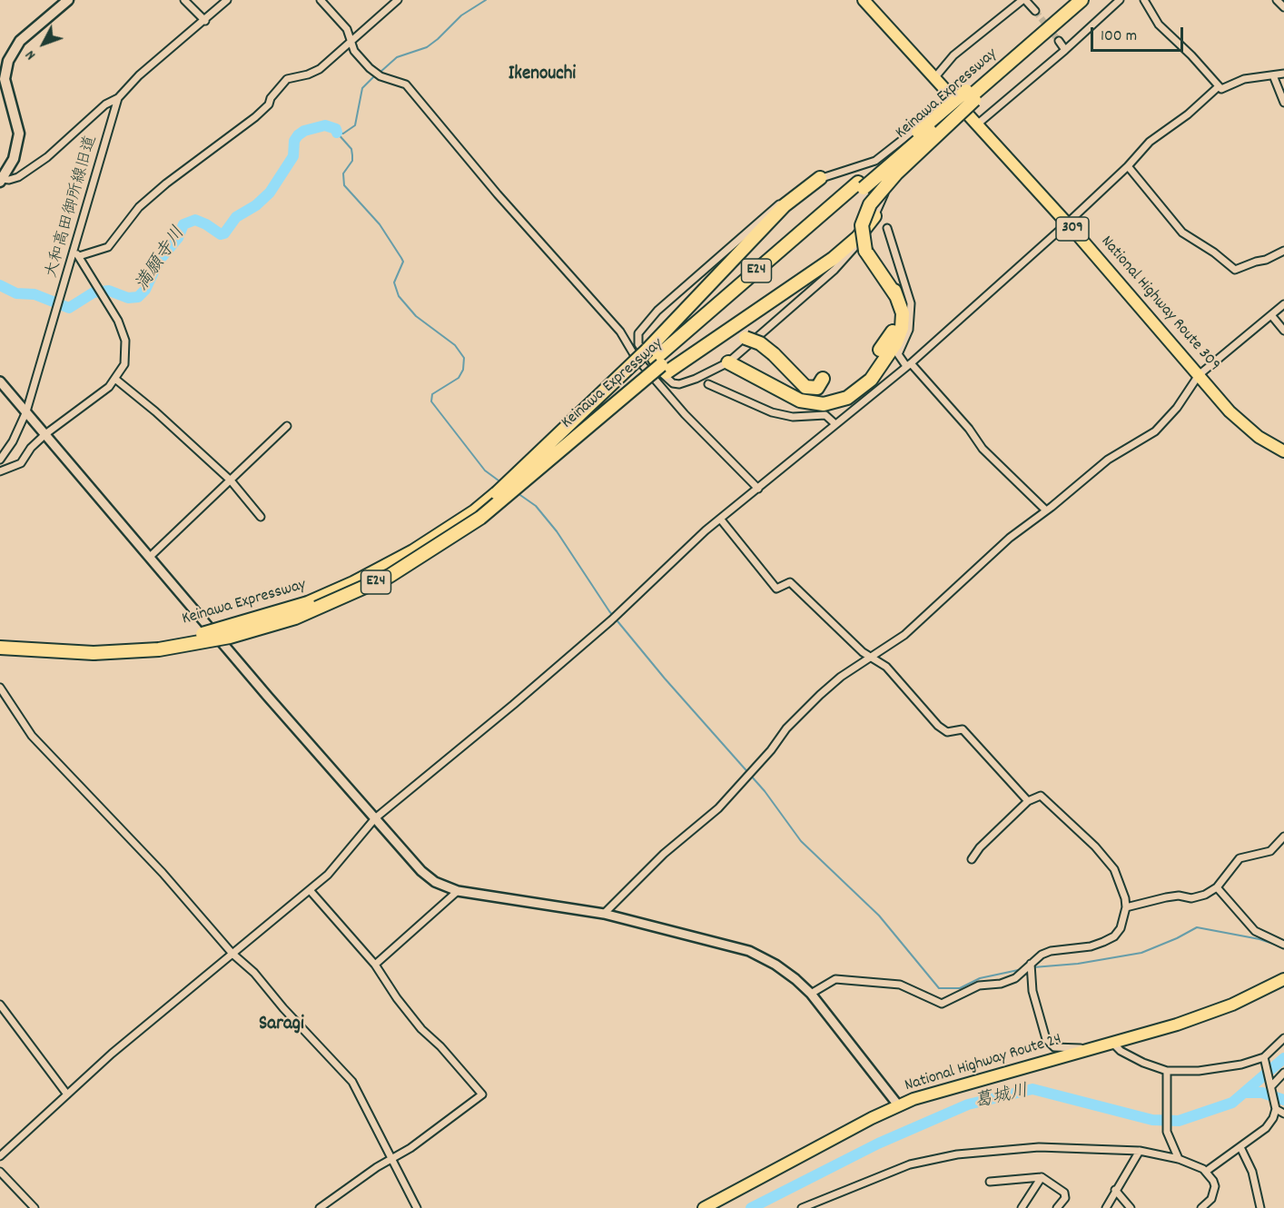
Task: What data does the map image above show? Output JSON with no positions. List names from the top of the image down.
{
  "streets": {
    "highway": [
      "Keinawa Expressway",
      "309",
      "E24",
      "National Highway Route 309",
      "National Highway Route 24"
    ],
    "street": ["大和高田御所線旧道"]
  },
  "districts": ["Ikenouchi", "Saragi"],
  "water": ["満願寺川", "葛城川"],
  "scale_bar": "100 m",
  "north": "bottom left"
}
